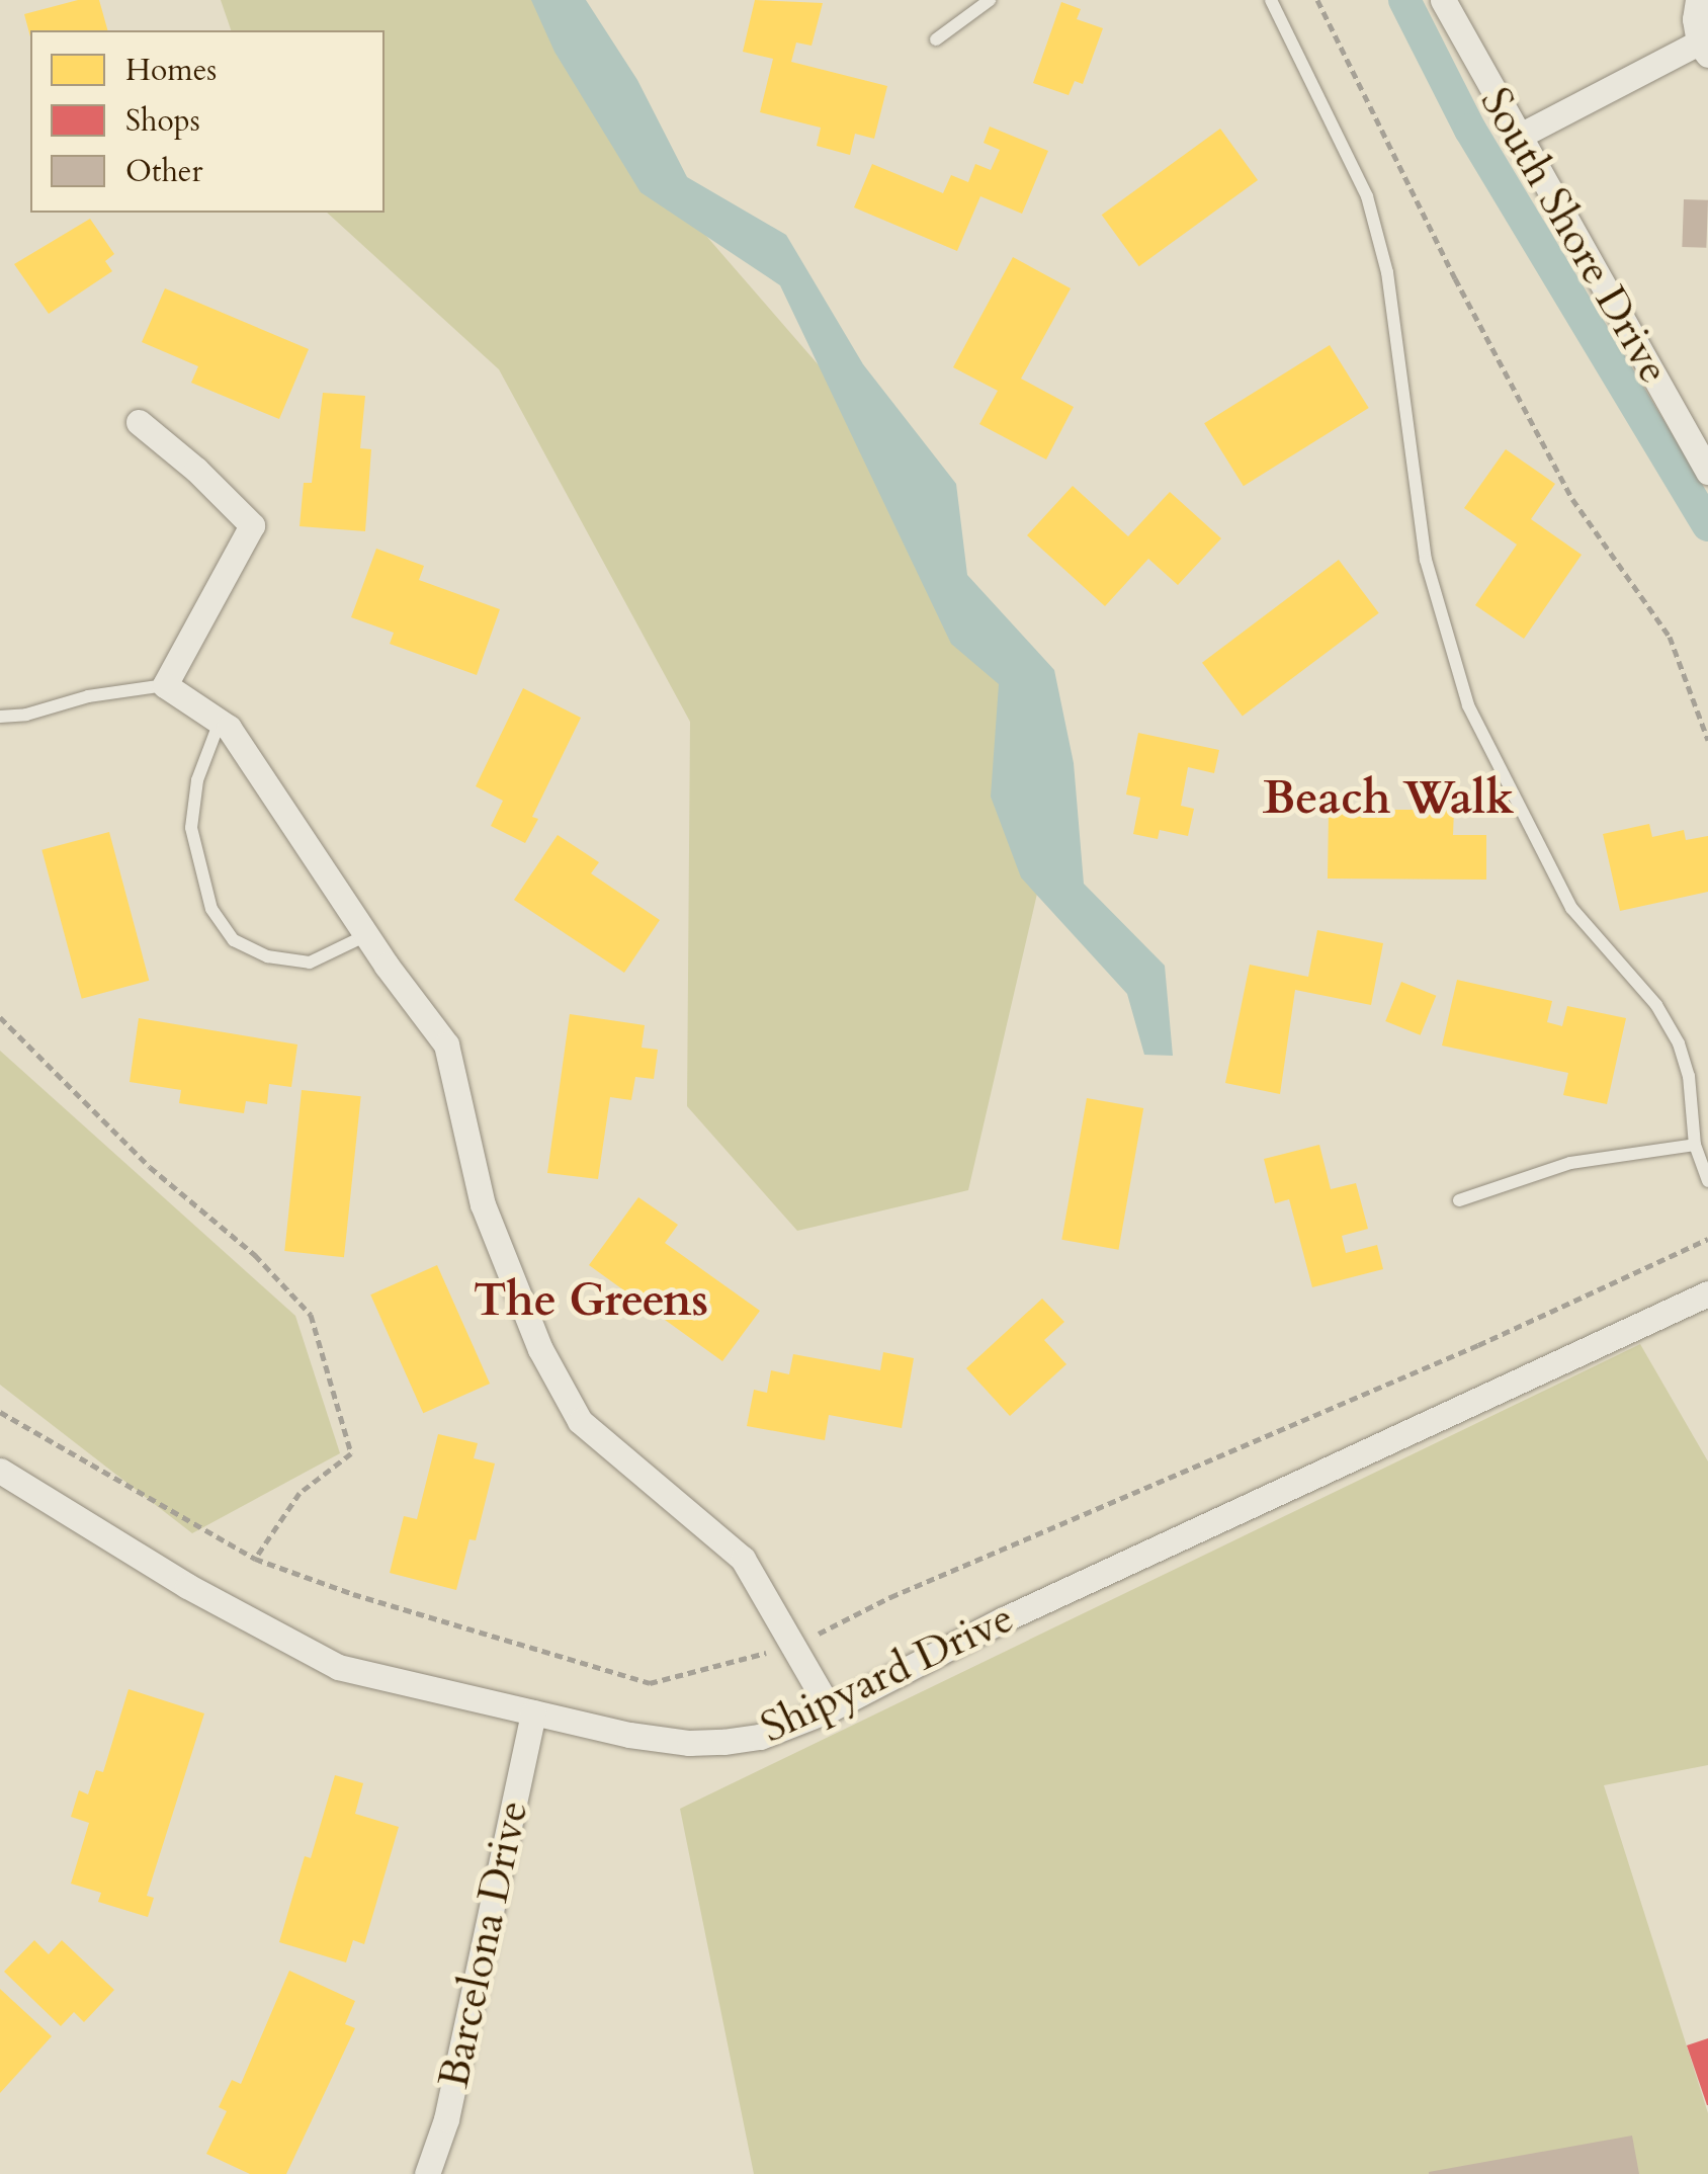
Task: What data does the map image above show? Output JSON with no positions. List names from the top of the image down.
{
  "streets": {
    "street": ["South Shore Drive", "Shipyard Drive", "Barcelona Drive"]
  },
  "crossings": [
    ["Shipyard Drive", "Barcelona Drive"]
  ],
  "districts": ["Beach Walk", "The Greens"],
  "legend": ["Homes", "Shops", "Other"]
}
